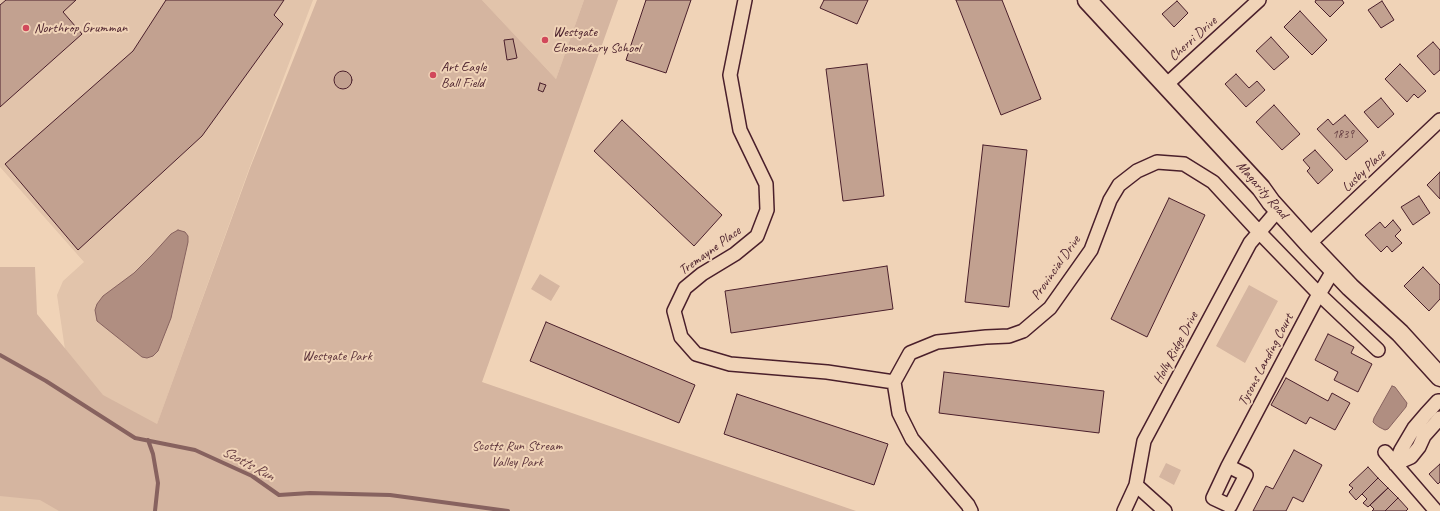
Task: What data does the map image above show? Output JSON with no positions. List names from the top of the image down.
{
  "streets": {
    "main road": ["Magarity Road"],
    "street": [
      "Cherri Drive",
      "Lusby Place",
      "Tremayne Place",
      "Provincial Drive",
      "Holly Ridge Drive",
      "Tysons Landing Court"
    ]
  },
  "crossings": [
    ["Cherri Drive", "Magarity Road"],
    ["Lusby Place", "Magarity Road"],
    ["Magarity Road", "Holly Ridge Drive"],
    ["Magarity Road", "Tysons Landing Court"],
    ["Tremayne Place", "Provincial Drive"],
    ["Provincial Drive", "Holly Ridge Drive"],
    ["Provincial Drive", "Tysons Landing Court"]
  ],
  "water": ["Scotts Run"],
  "parks": ["Westgate Park", "Scotts Run Stream Valley Park"],
  "places": ["Northrop Grumman", "Westgate Elementary School", "Art Eagle Ball Field"],
  "house_numbers": ["1839"]
}
